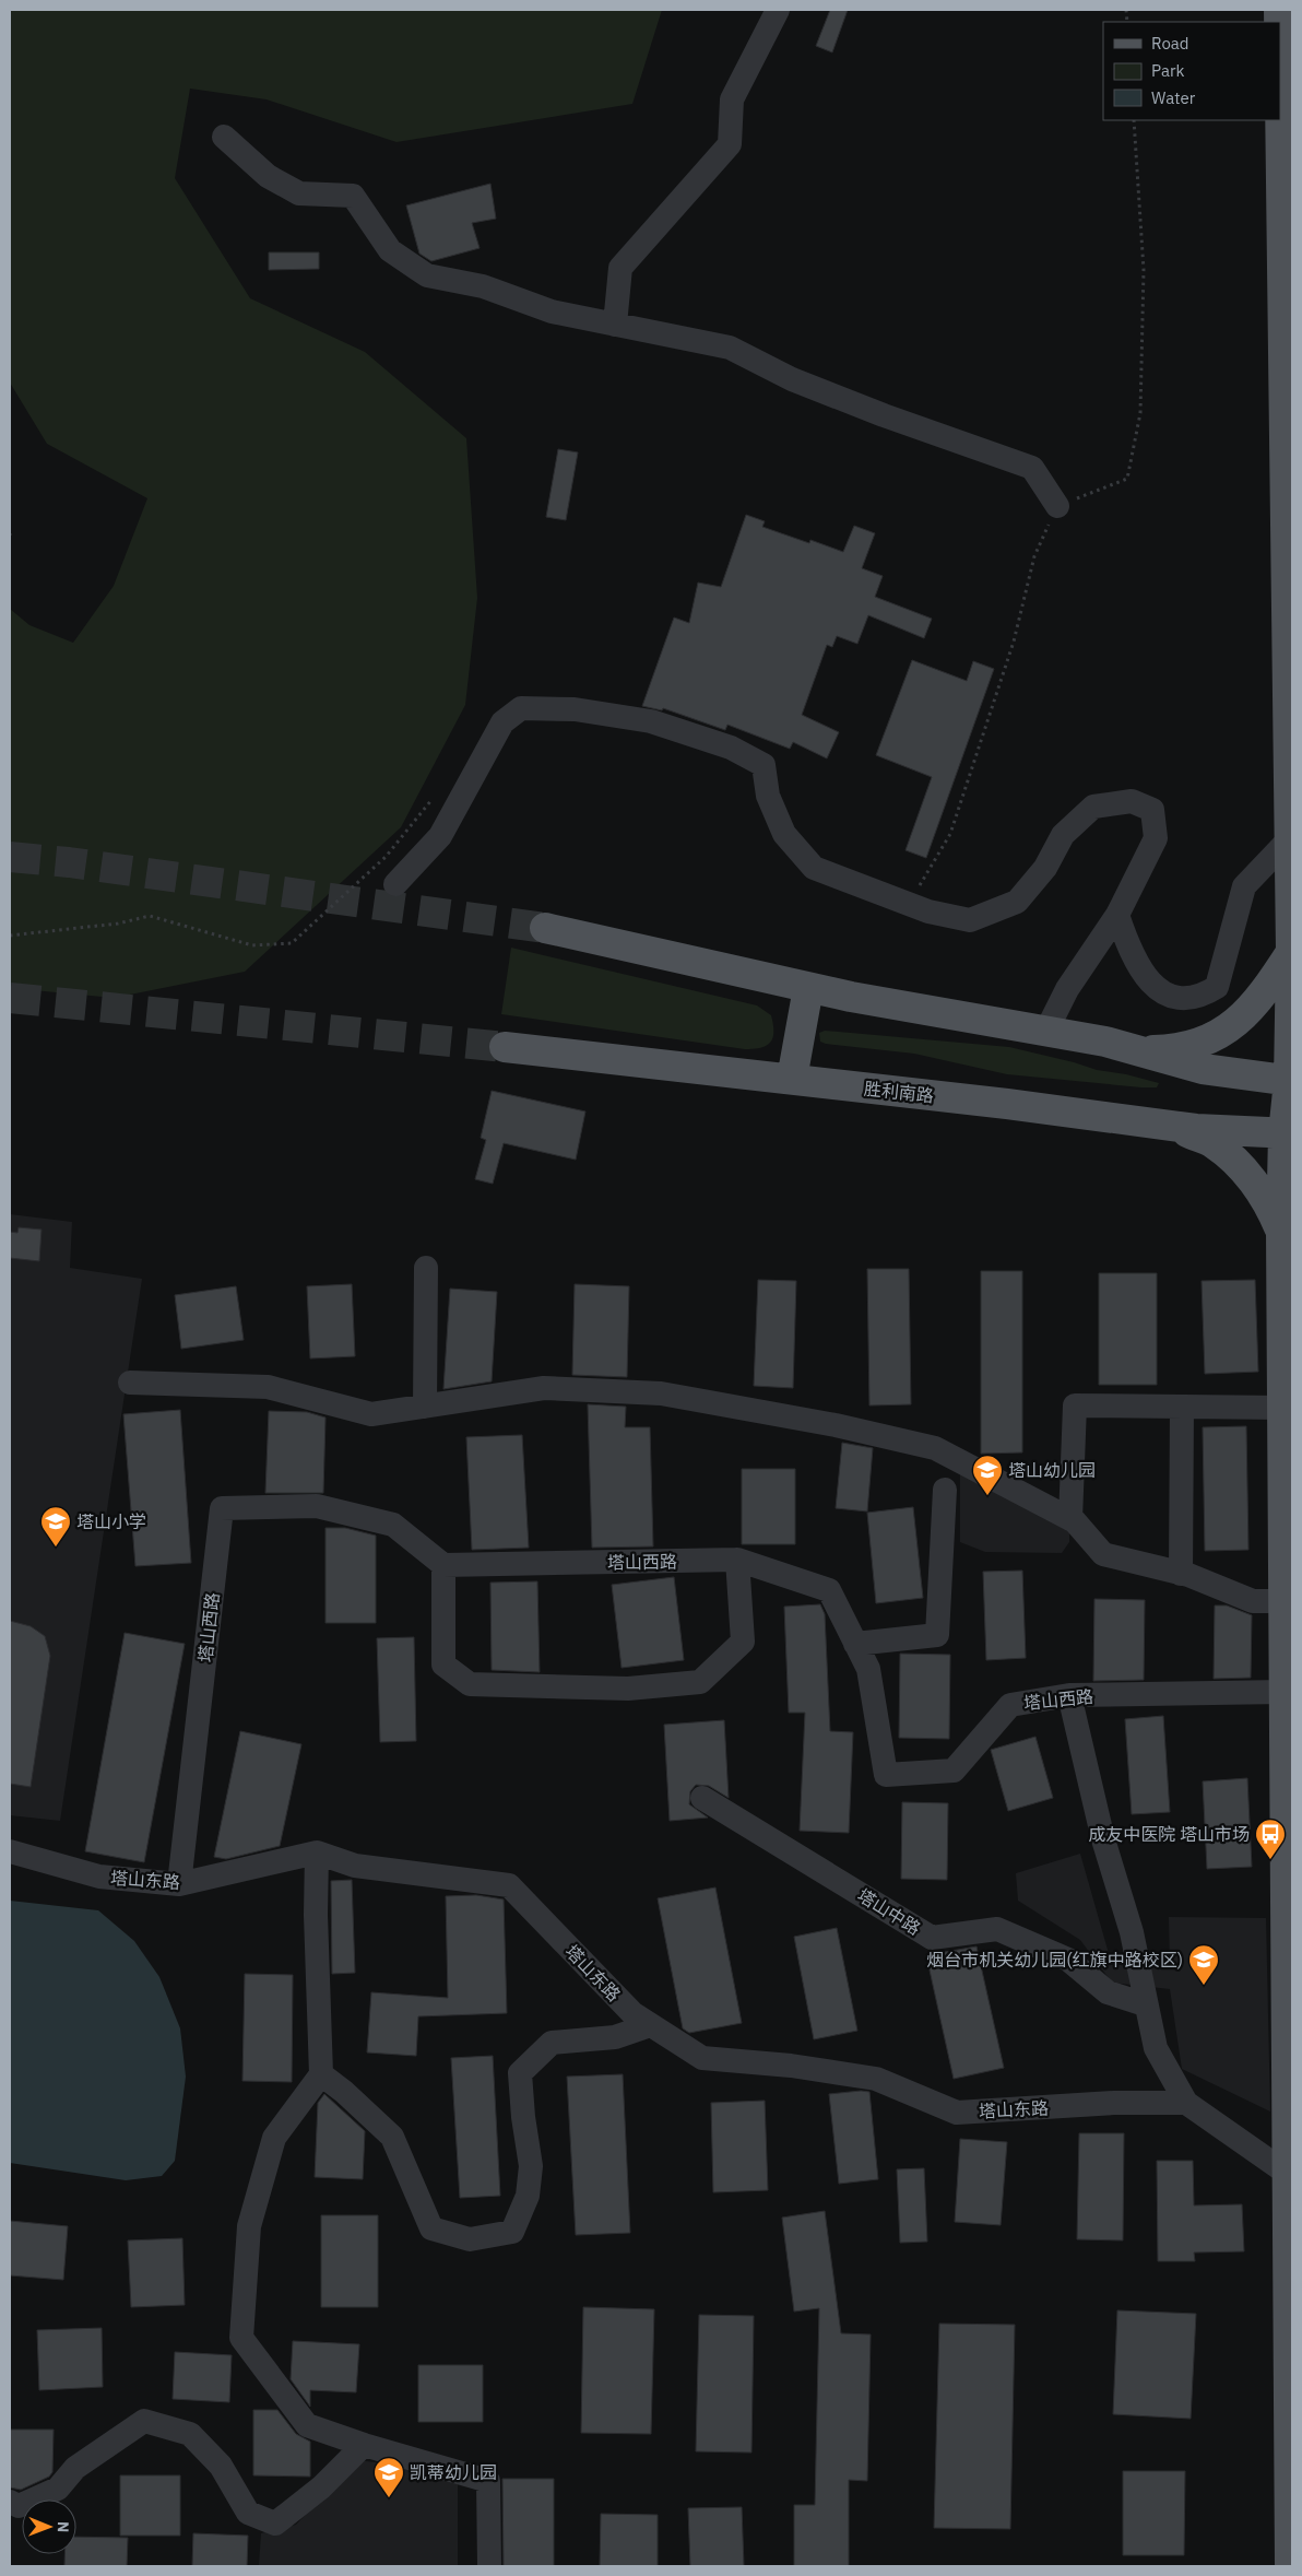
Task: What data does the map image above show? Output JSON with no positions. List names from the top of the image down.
{
  "streets": {
    "main road": ["胜利南路"],
    "street": ["塔山西路", "塔山东路", "塔山中路"]
  },
  "crossings": [
    ["塔山西路", "塔山东路"]
  ],
  "places": {
    "school or university": [
      "塔山幼儿园",
      "塔山小学",
      "烟台市机关幼儿园(红旗中路校区)",
      "凯蒂幼儿园"
    ],
    "bus stop": ["成友中医院 塔山市场"]
  },
  "legend": ["Road", "Park", "Water"],
  "north": "right"
}
